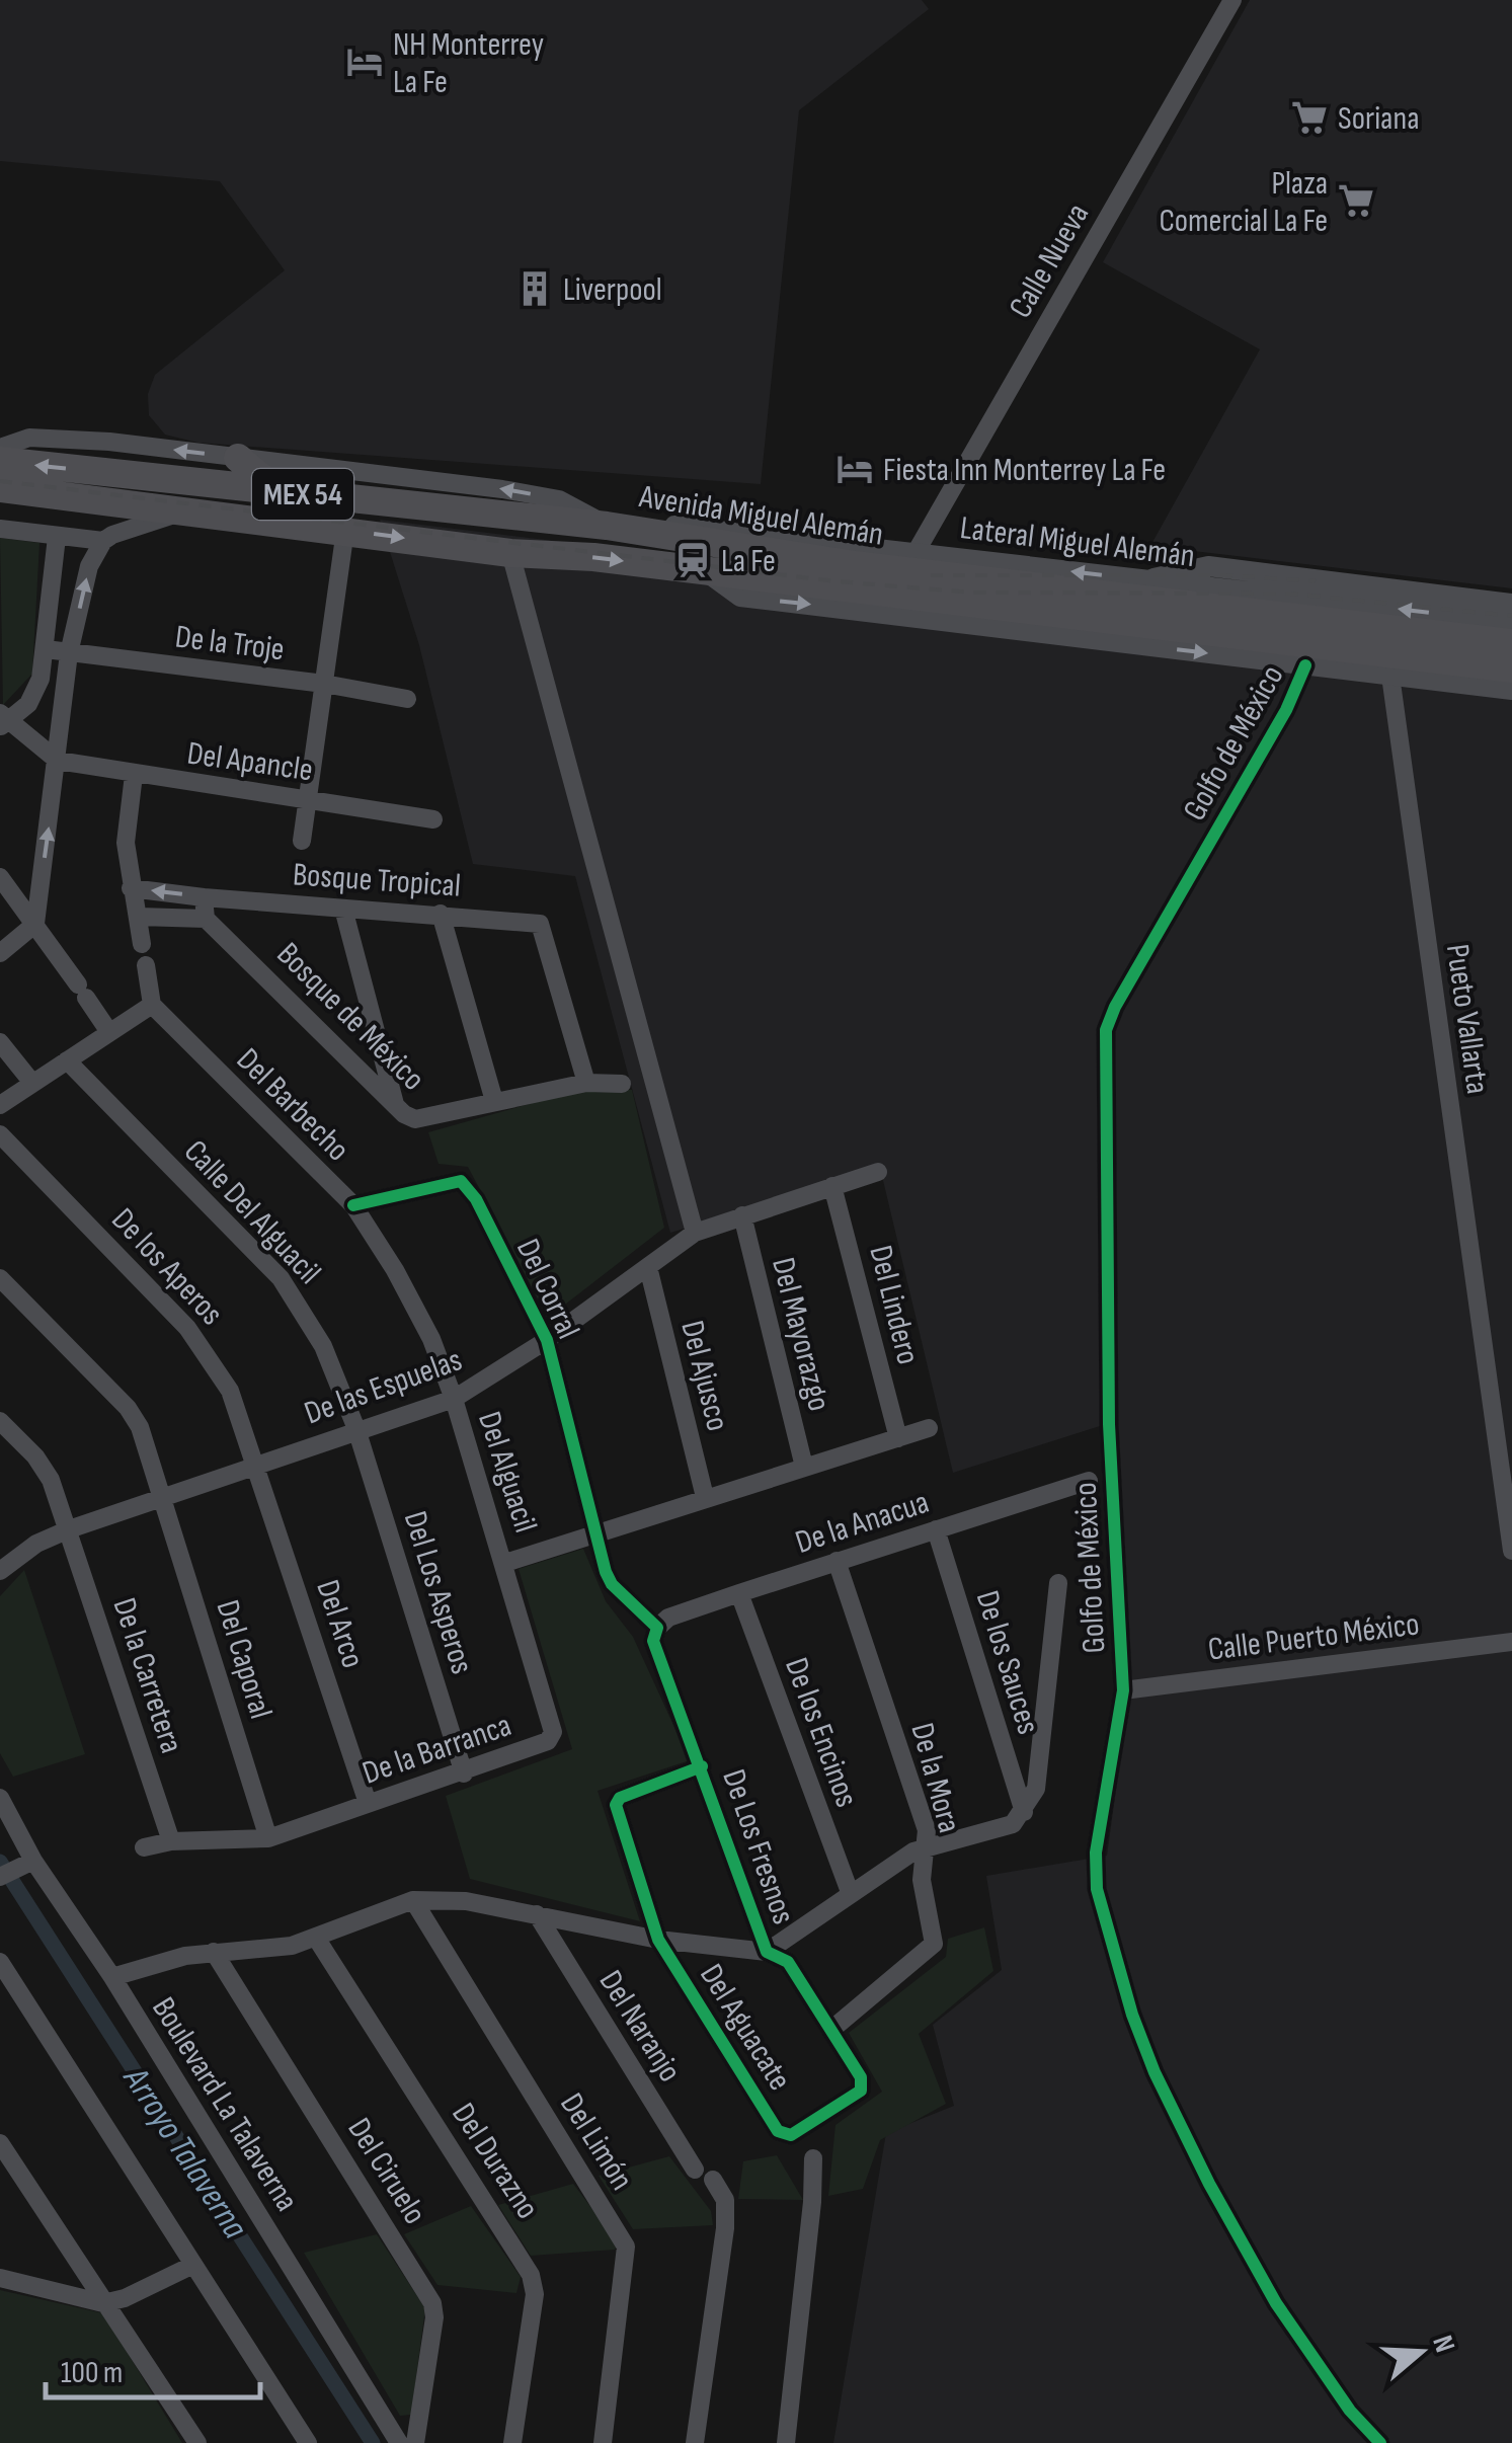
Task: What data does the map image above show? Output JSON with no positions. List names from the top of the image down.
{
  "streets": {
    "highway": ["MEX 54", "Avenida Miguel Alemán"],
    "street": [
      "Calle Nueva",
      "Lateral Miguel Alemán",
      "De la Troje",
      "Golfo de México",
      "Del Apancle",
      "Bosque Tropical",
      "Bosque de México",
      "Pueto Vallarta",
      "Del Barbecho",
      "Calle Del Alguacil",
      "De los Aperos",
      "Del Corral",
      "Del Lindero",
      "Del Mayorazgo",
      "Del Ajusco",
      "De las Espuelas",
      "Del Alguacil",
      "De la Anacua",
      "Del Los Asperos",
      "Del Arco",
      "Calle Puerto México",
      "Del Caporal",
      "De los Sauces",
      "De la Carretera",
      "De los Encinos",
      "De la Barranca",
      "De la Mora",
      "De Los Fresnos",
      "Del Naranjo",
      "Del Aguacate",
      "Boulevard La Talaverna",
      "Del Limón",
      "Del Durazno",
      "Del Ciruelo"
    ]
  },
  "crossings": [
    ["Calle Nueva", "Lateral Miguel Alemán"],
    ["Avenida Miguel Alemán", "Lateral Miguel Alemán"],
    ["Golfo de México", "Calle Puerto México"],
    ["Bosque Tropical", "Bosque de México"],
    ["Del Barbecho", "Del Corral"],
    ["Del Barbecho", "De las Espuelas"],
    ["Del Barbecho", "Del Alguacil"],
    ["Calle Del Alguacil", "De las Espuelas"],
    ["Calle Del Alguacil", "Del Los Asperos"],
    ["De los Aperos", "De las Espuelas"],
    ["De los Aperos", "Del Arco"],
    ["Del Corral", "De las Espuelas"],
    ["Del Lindero", "De las Espuelas"],
    ["Del Mayorazgo", "De las Espuelas"],
    ["Del Ajusco", "De las Espuelas"],
    ["De las Espuelas", "Del Alguacil"],
    ["De las Espuelas", "Del Los Asperos"],
    ["De las Espuelas", "Del Arco"],
    ["De las Espuelas", "Del Caporal"],
    ["De las Espuelas", "De la Carretera"],
    ["Del Alguacil", "De la Barranca"],
    ["De la Anacua", "De los Sauces"],
    ["De la Anacua", "De los Encinos"],
    ["De la Anacua", "De la Mora"],
    ["De la Anacua", "De Los Fresnos"],
    ["Del Los Asperos", "De la Barranca"],
    ["Del Arco", "De la Barranca"],
    ["Del Caporal", "De la Barranca"],
    ["De la Carretera", "De la Barranca"],
    ["De la Mora", "De Los Fresnos"],
    ["De Los Fresnos", "Del Aguacate"]
  ],
  "water": ["Arroyo Talaverna"],
  "places": {
    "hotel": ["NH Monterrey La Fe", "Fiesta Inn Monterrey La Fe"],
    "supermarket": ["Soriana", "Plaza Comercial La Fe"],
    "building": ["Liverpool"],
    "station": ["La Fe"]
  },
  "scale_bar": "100 m",
  "north": "right"
}
